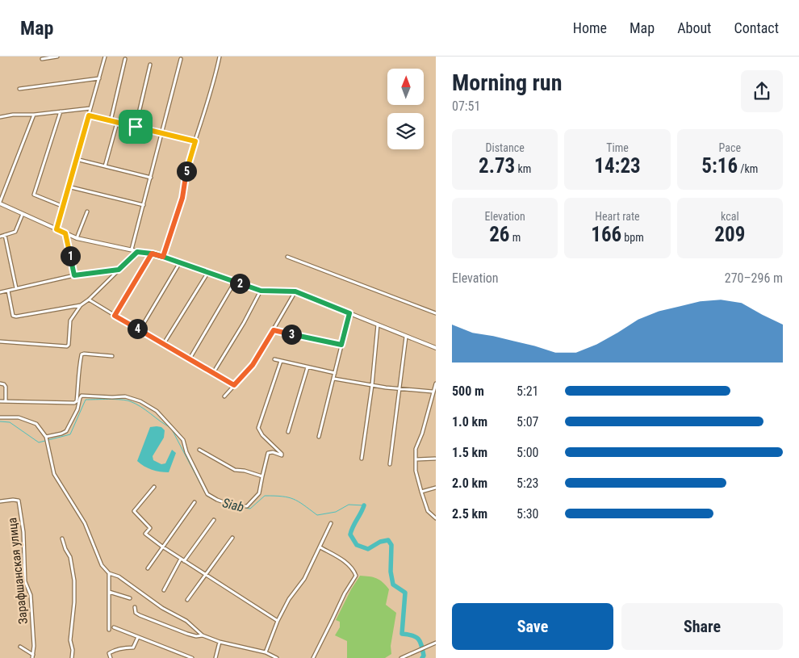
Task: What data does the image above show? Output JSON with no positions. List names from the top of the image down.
{
  "streets": {
    "street": ["Зарафшанская улица"]
  },
  "water": ["Siab"],
  "north": "top",
  "page": {
    "header": "Map",
    "nav": [
      "Home",
      "Map",
      "About",
      "Contact"
    ],
    "heading": ["Morning run", "07:51"],
    "stats": [
      ["Distance", "2.73 km"],
      ["Time", "14:23"],
      ["Pace", "5:16 /km"],
      ["Elevation", "26 m"],
      ["Heart rate", "166 bpm"],
      ["kcal", "209"]
    ],
    "pins": [
      "5",
      "1",
      "2",
      "4",
      "3"
    ],
    "chart": ["Elevation", "270–296 m"],
    "list": [
      {
        "name": "500 m",
        "note": "5:21"
      },
      {
        "name": "1.0 km",
        "note": "5:07"
      },
      {
        "name": "1.5 km",
        "note": "5:00"
      },
      {
        "name": "2.0 km",
        "note": "5:23"
      },
      {
        "name": "2.5 km",
        "note": "5:30"
      }
    ],
    "buttons": ["Save", "Share"]
  }
}
